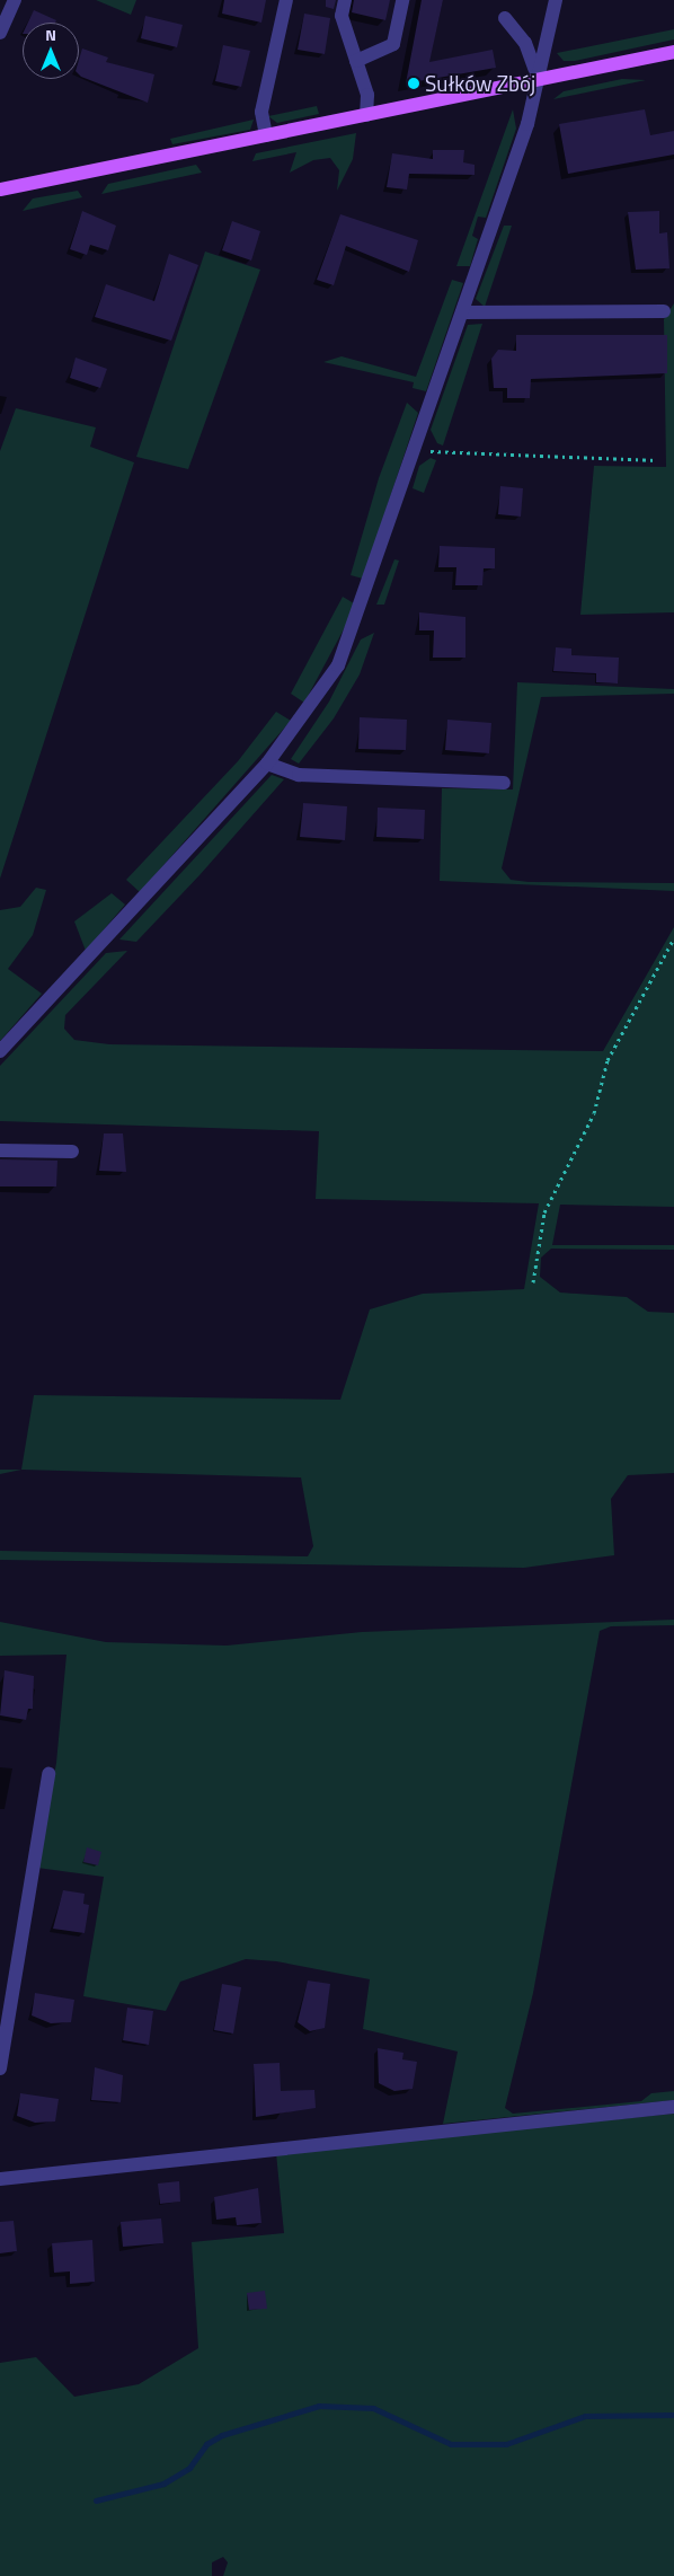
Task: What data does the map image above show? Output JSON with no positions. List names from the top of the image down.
{
  "places": ["Sułków Zbój"],
  "north": "top"
}
